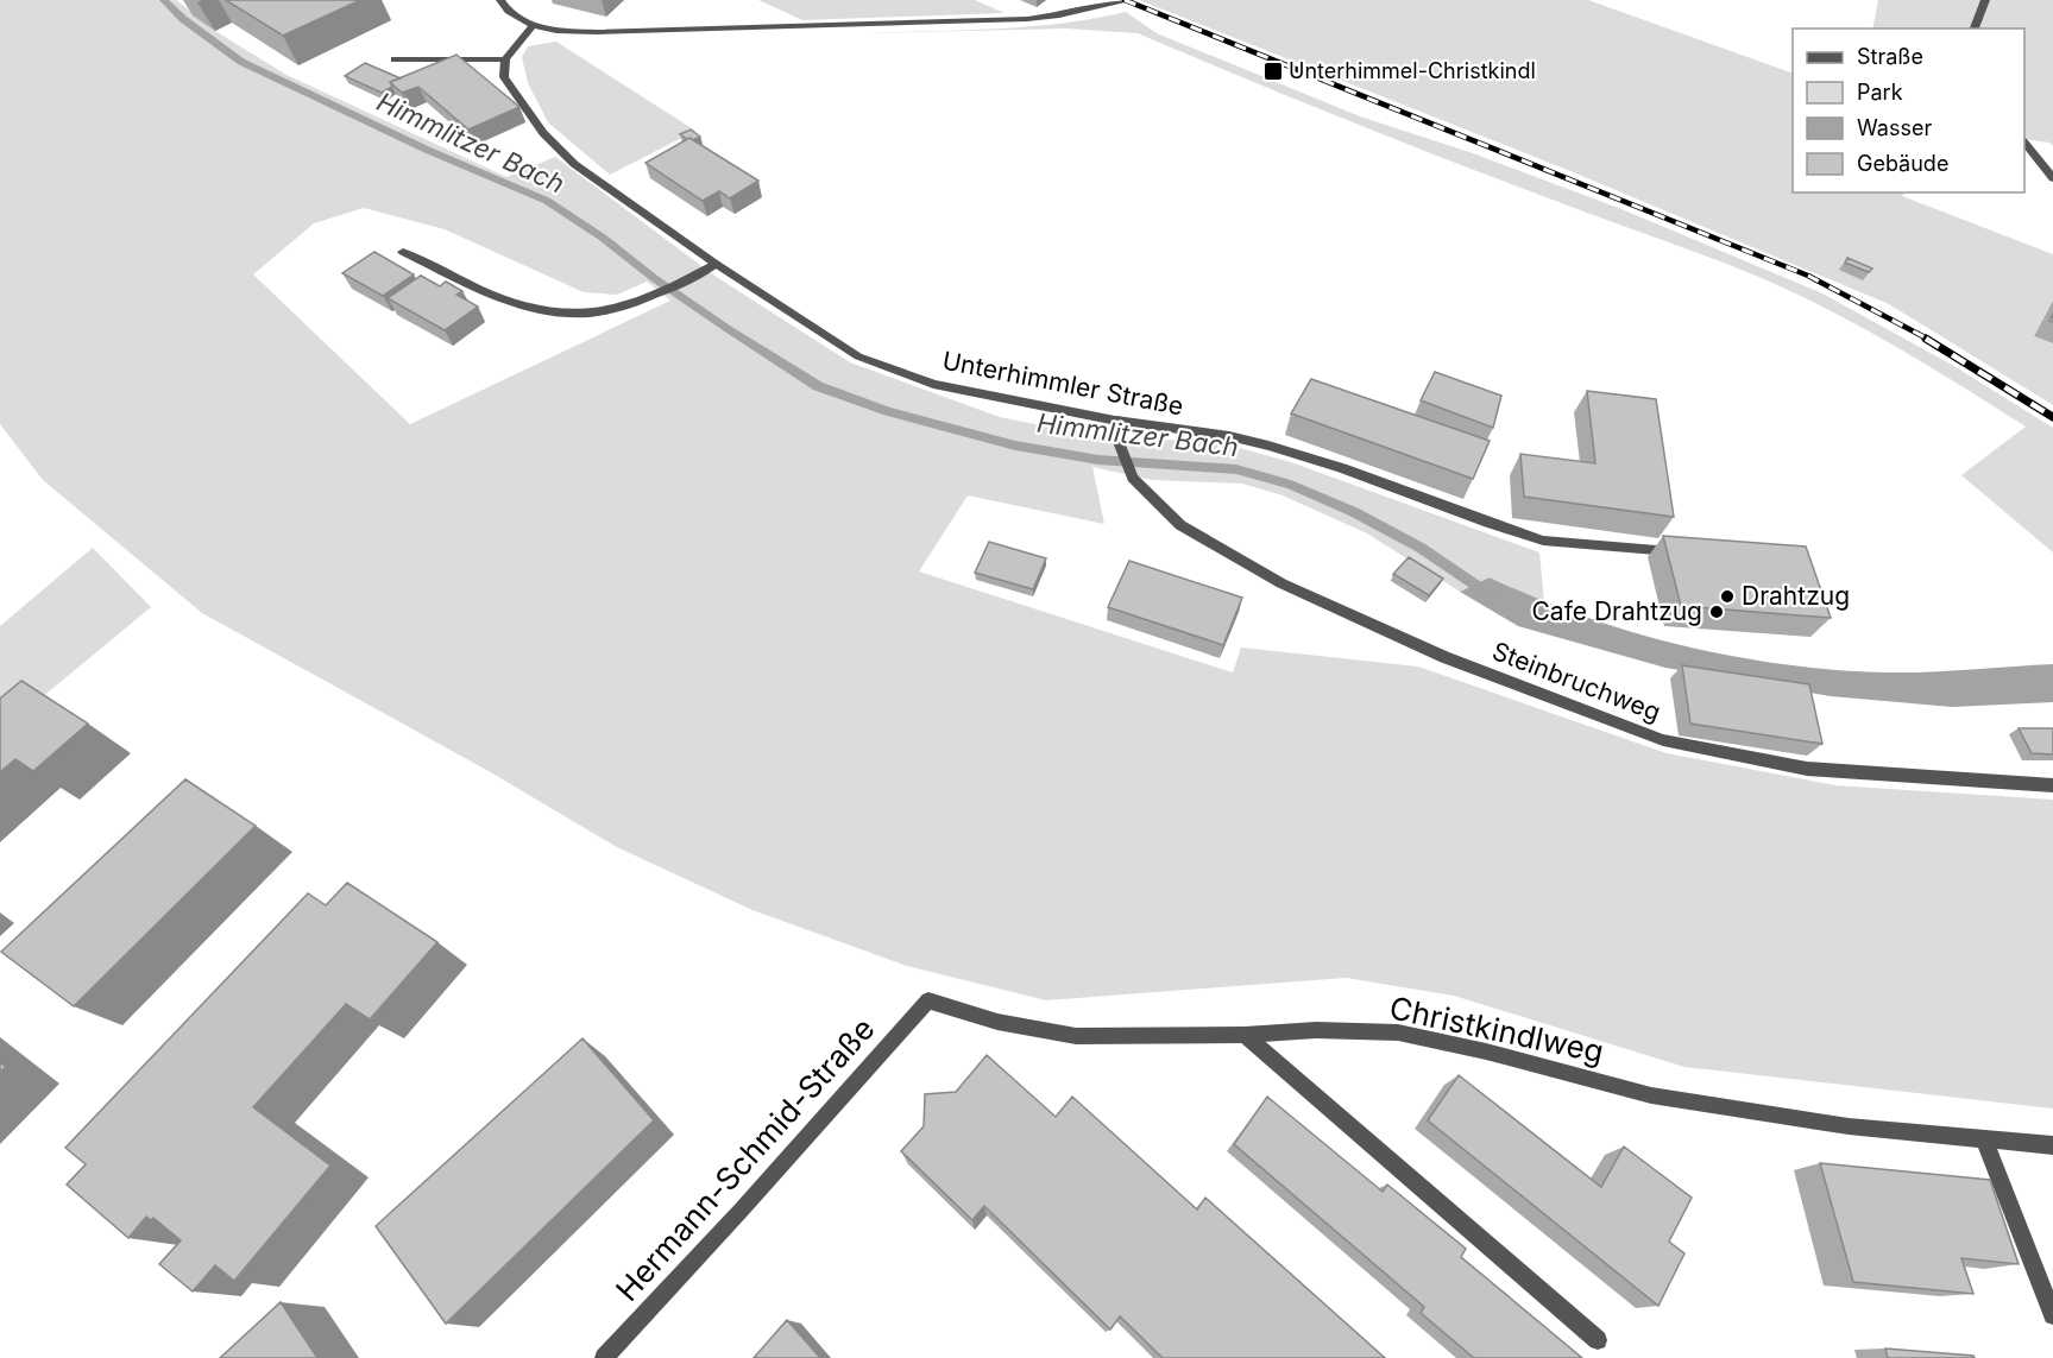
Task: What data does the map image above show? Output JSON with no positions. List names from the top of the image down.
{
  "streets": {
    "street": [
      "Unterhimmler Straße",
      "Steinbruchweg",
      "Christkindlweg",
      "Hermann-Schmid-Straße"
    ]
  },
  "crossings": [
    ["Unterhimmler Straße", "Steinbruchweg"],
    ["Christkindlweg", "Hermann-Schmid-Straße"]
  ],
  "water": ["Himmlitzer Bach"],
  "places": {
    "transit": ["Unterhimmel-Christkindl"],
    "other": ["Drahtzug", "Cafe Drahtzug"]
  },
  "legend": [
    "Straße",
    "Park",
    "Wasser",
    "Gebäude"
  ]
}
